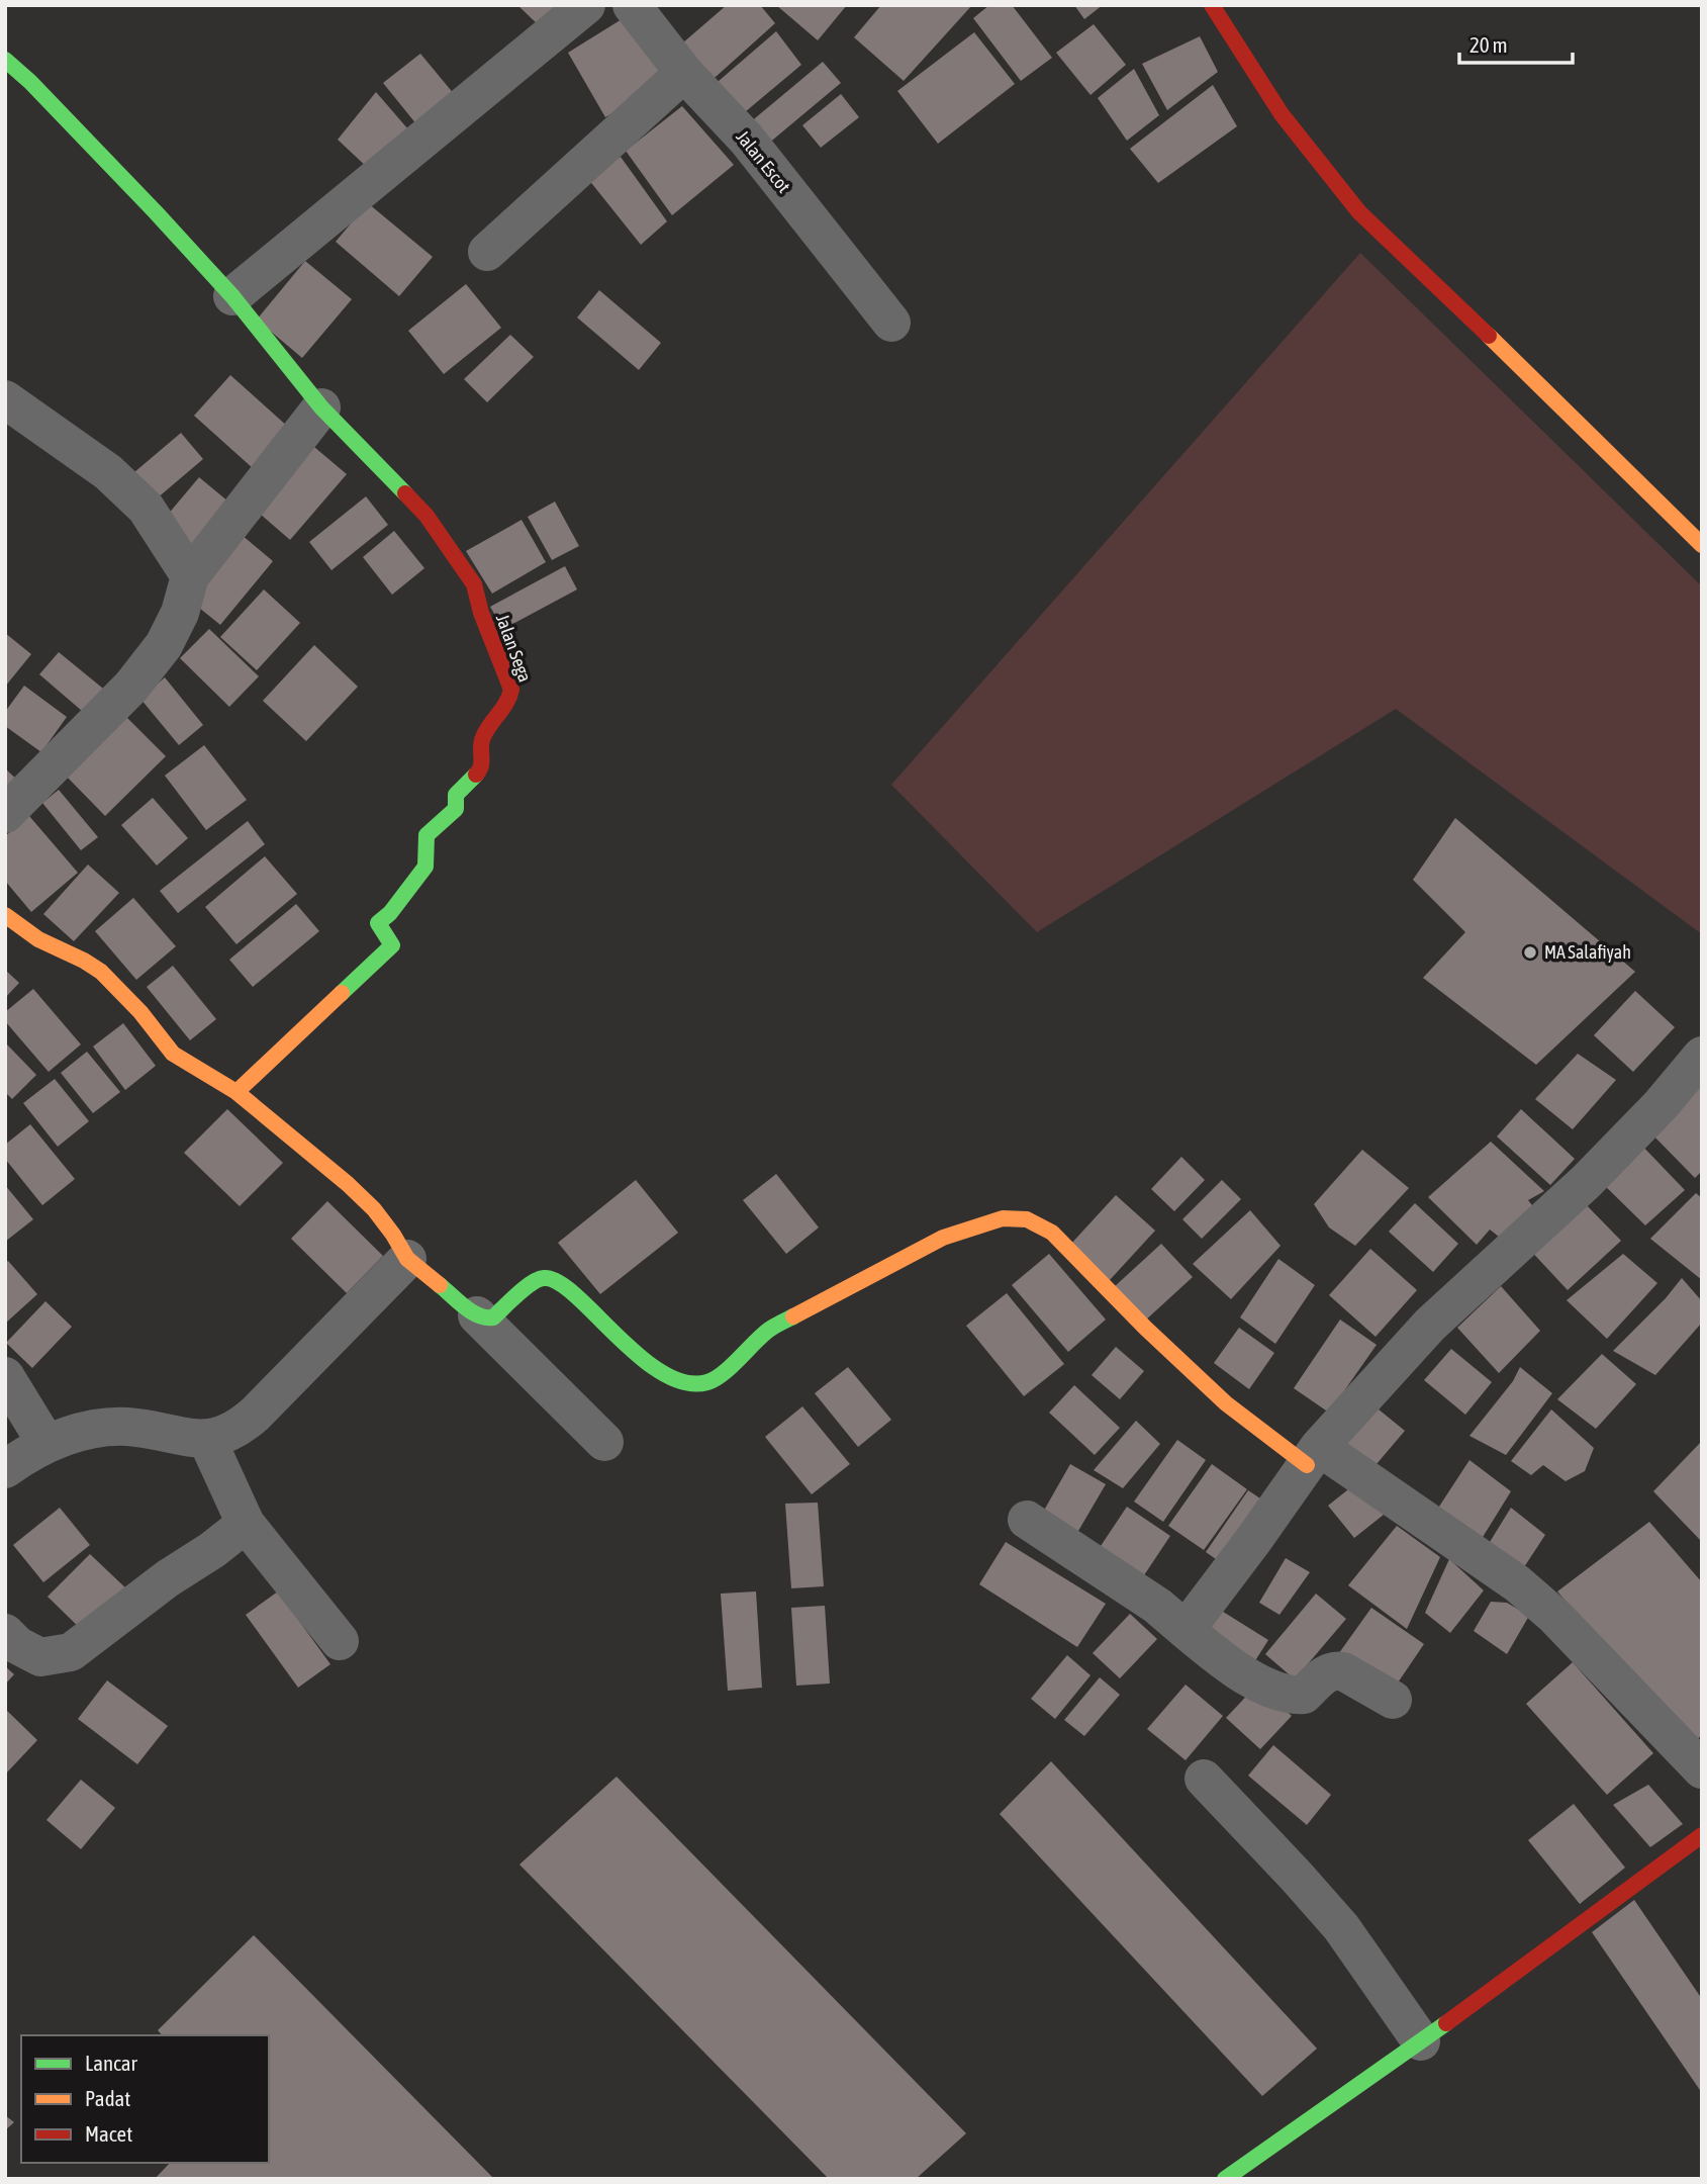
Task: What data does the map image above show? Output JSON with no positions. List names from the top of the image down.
{
  "streets": {
    "street": ["Jalan Escot", "Jalan Sega"]
  },
  "places": ["MA Salafiyah"],
  "legend": ["Lancar", "Padat", "Macet"],
  "scale_bar": "20 m"
}
